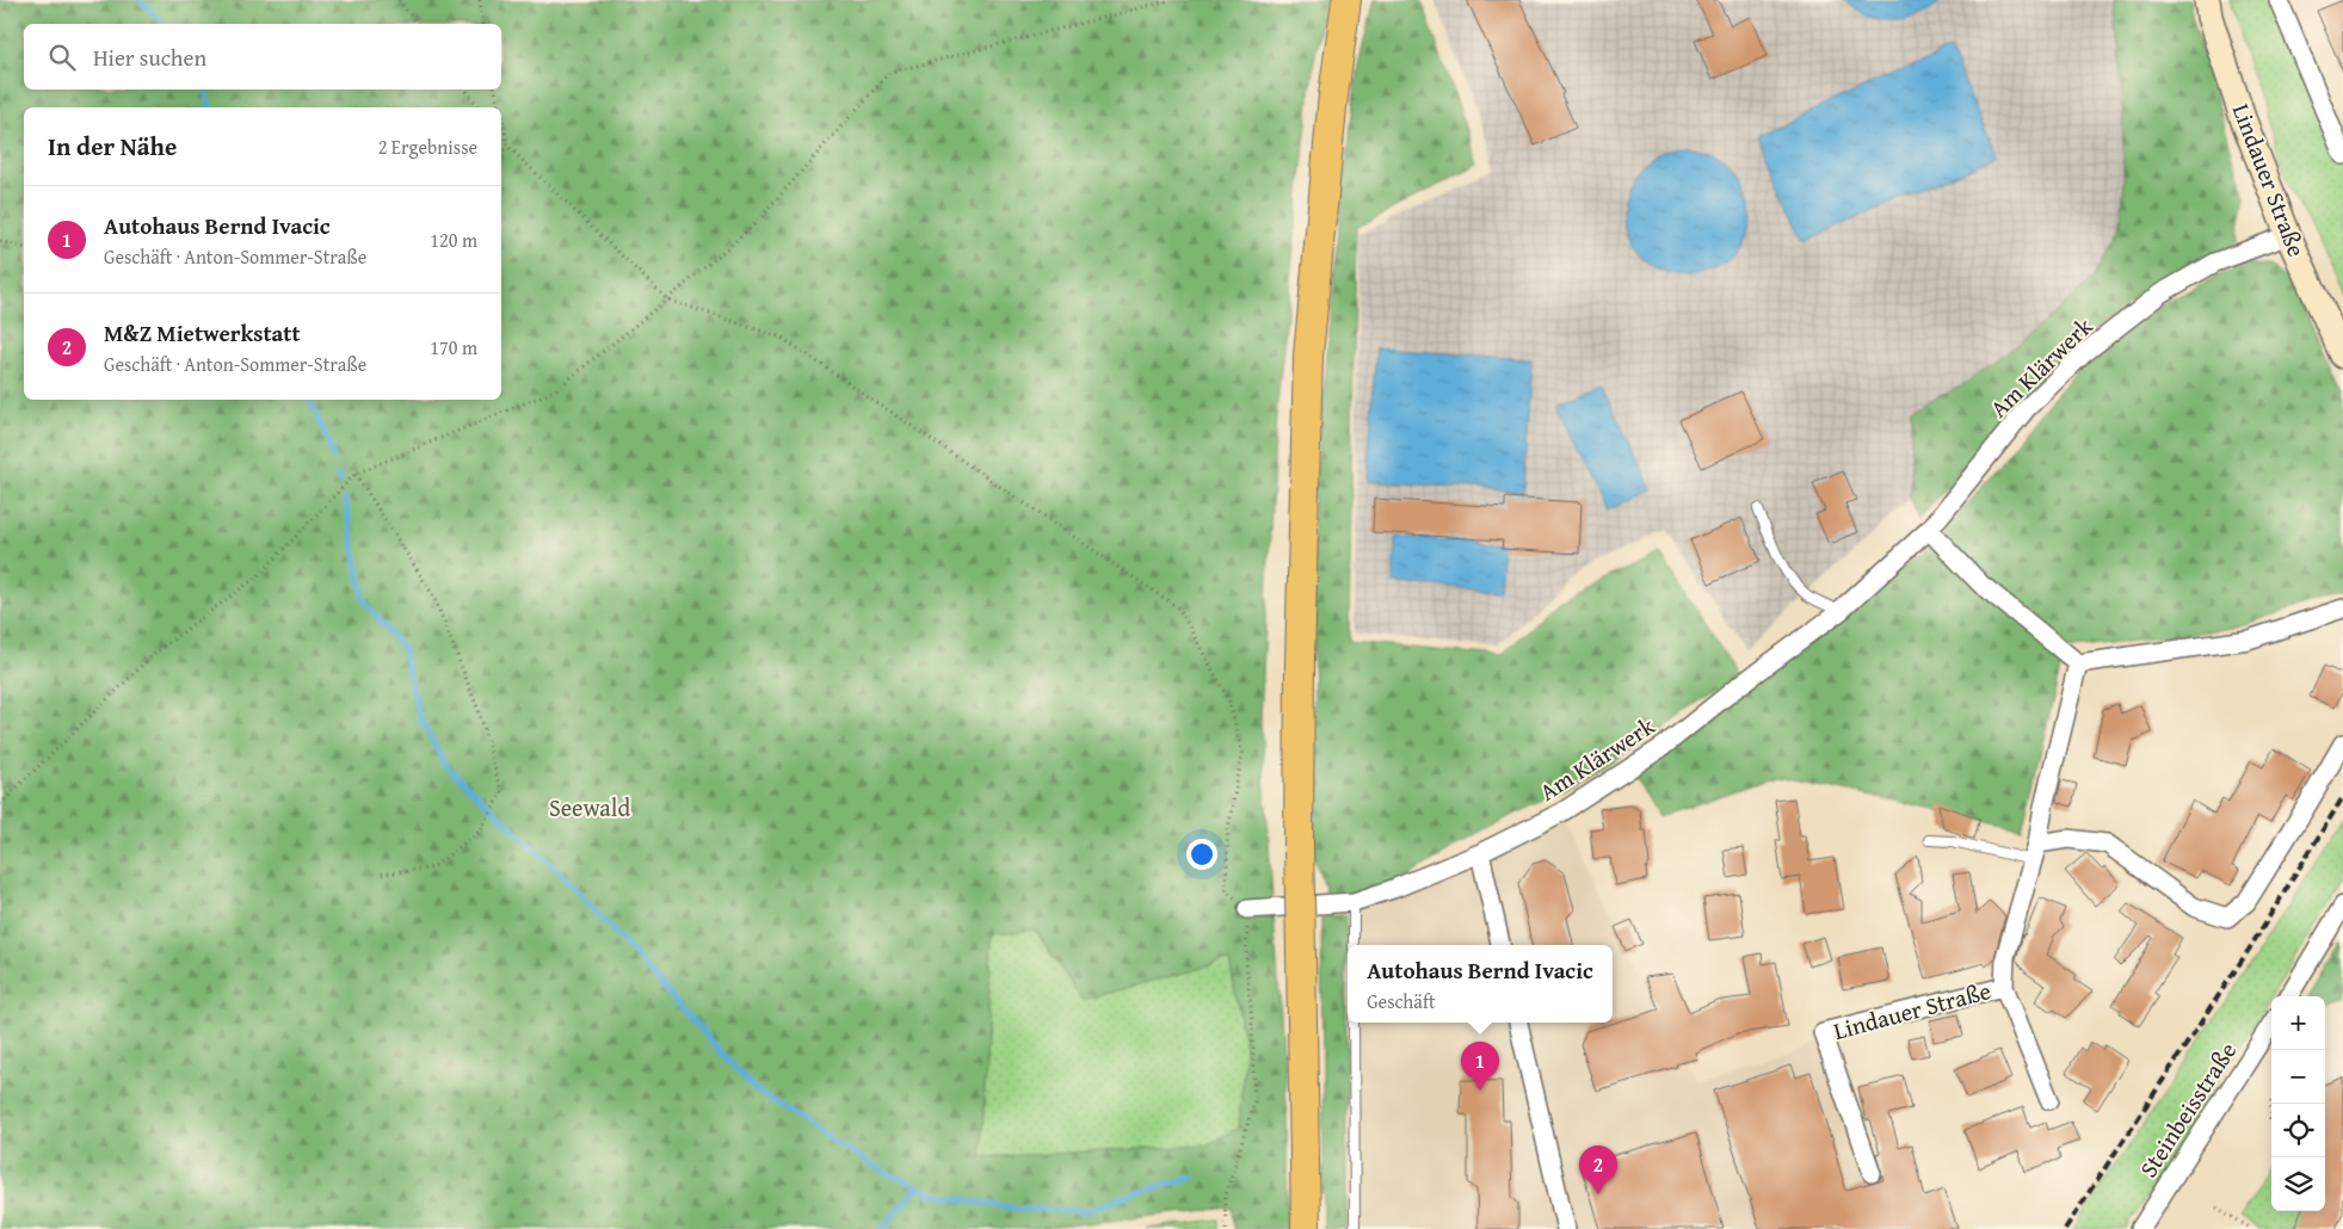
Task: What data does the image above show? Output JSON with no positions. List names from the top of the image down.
{
  "streets": {
    "main road": ["Lindauer Straße"],
    "street": ["Am Klärwerk", "Steinbeisstraße"]
  },
  "crossings": [
    ["Lindauer Straße", "Am Klärwerk"]
  ],
  "parks": ["Seewald"],
  "page": {
    "search": "Hier suchen",
    "heading": ["In der Nähe", "2 Ergebnisse"],
    "list": [
      {
        "mark": "1",
        "name": "Autohaus Bernd Ivacic",
        "note": "Geschäft · Anton-Sommer-Straße",
        "value": "120 m"
      },
      {
        "mark": "2",
        "name": "M&Z Mietwerkstatt",
        "note": "Geschäft · Anton-Sommer-Straße",
        "value": "170 m"
      }
    ],
    "popup": ["Autohaus Bernd Ivacic", "Geschäft"],
    "map_buttons": ["+", "−"],
    "pins": ["1", "2"]
  }
}
